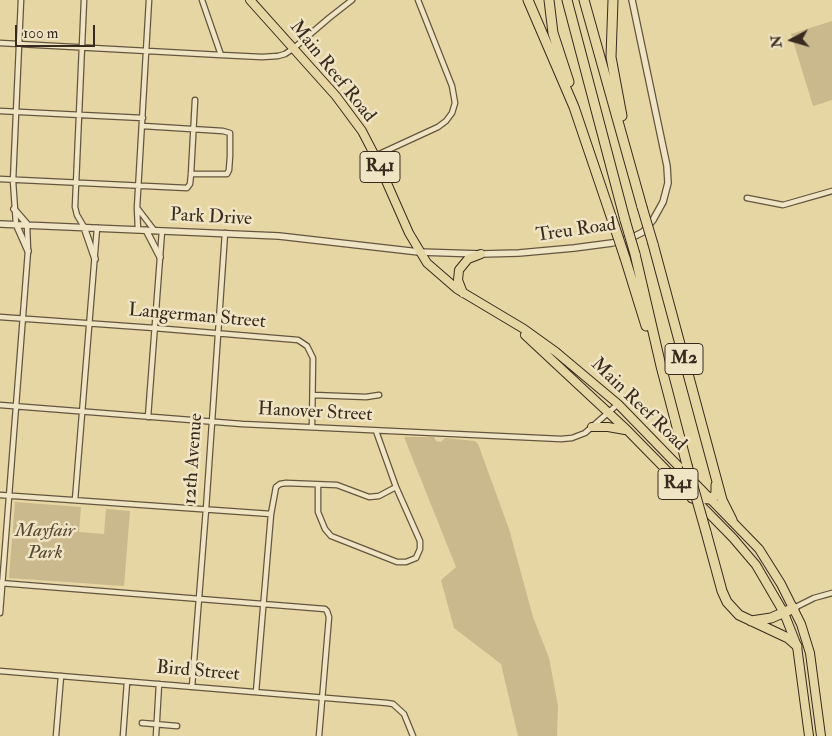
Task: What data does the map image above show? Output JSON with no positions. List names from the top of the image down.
{
  "streets": {
    "highway": ["M2"],
    "main road": ["Main Reef Road", "R41"],
    "street": [
      "Park Drive",
      "Treu Road",
      "Langerman Street",
      "Hanover Street",
      "12th Avenue",
      "Bird Street"
    ]
  },
  "crossings": [
    ["Main Reef Road", "Park Drive"],
    ["Main Reef Road", "Treu Road"],
    ["Main Reef Road", "Hanover Street"],
    ["Park Drive", "Treu Road"],
    ["Park Drive", "12th Avenue"],
    ["Langerman Street", "Hanover Street"],
    ["Langerman Street", "12th Avenue"],
    ["Hanover Street", "12th Avenue"],
    ["12th Avenue", "Bird Street"]
  ],
  "parks": ["Mayfair Park"],
  "scale_bar": "100 m",
  "north": "left"
}
